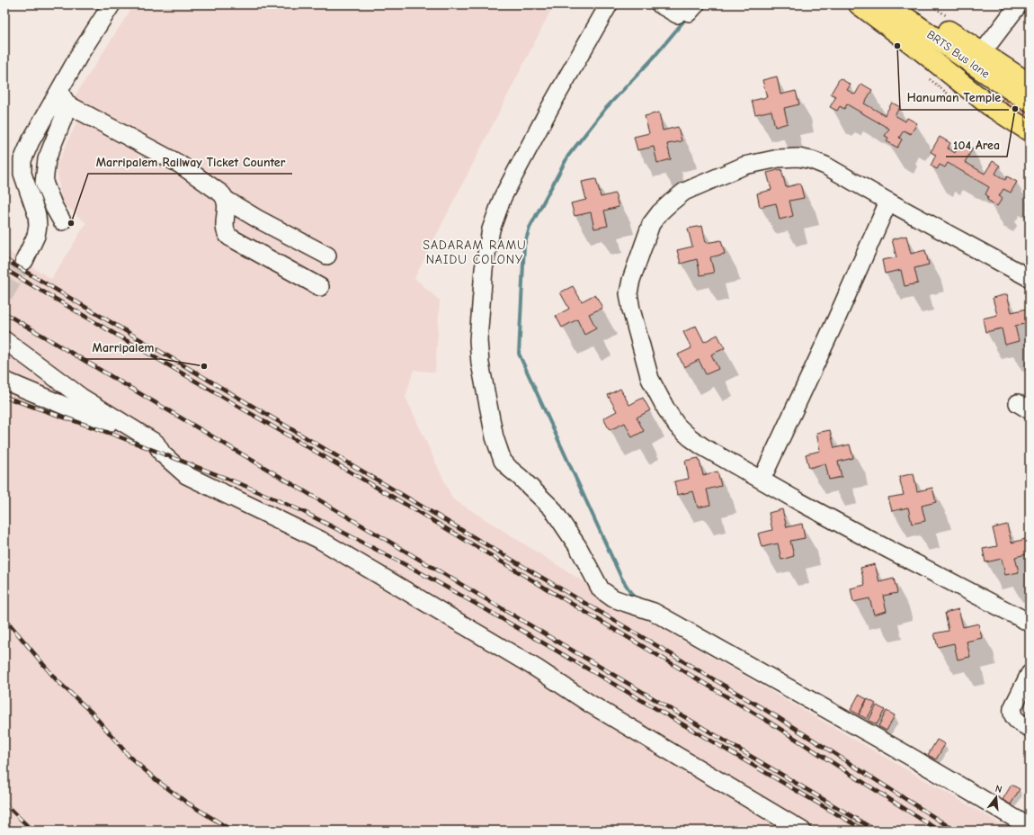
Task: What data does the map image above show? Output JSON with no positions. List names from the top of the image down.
{
  "streets": {
    "main road": ["BRTS Bus lane"]
  },
  "districts": ["SADARAM RAMU NAIDU COLONY"],
  "places": [
    "Hanuman Temple",
    "104 Area",
    "Marripalem Railway Ticket Counter",
    "Marripalem"
  ],
  "north": "top"
}
